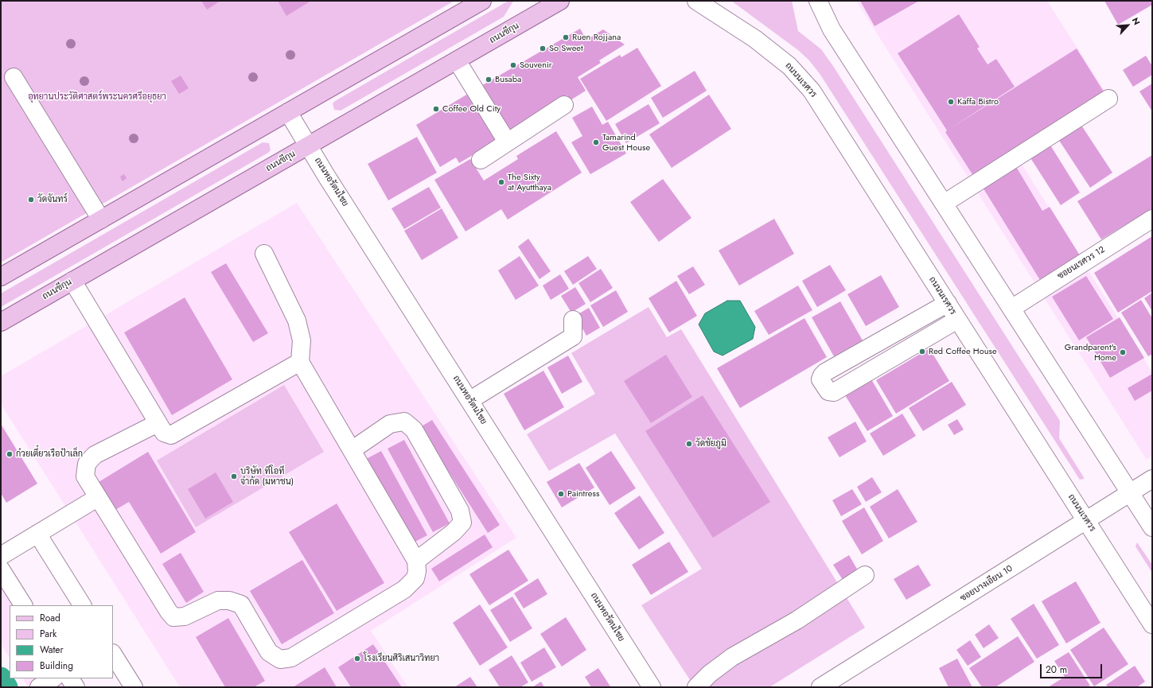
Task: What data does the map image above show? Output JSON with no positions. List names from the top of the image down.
{
  "streets": {
    "main road": ["ถนนชีกุน"],
    "street": [
      "ถนนนเรศวร",
      "ถนนหอรัตนไชย",
      "ซอยนเรศวร 12",
      "ซอยบางเอียน 10"
    ]
  },
  "crossings": [
    ["ถนนชีกุน", "ถนนหอรัตนไชย"],
    ["ถนนนเรศวร", "ซอยบางเอียน 10"]
  ],
  "parks": ["อุทยานประวัติศาสตร์พระนครศรีอยุธยา"],
  "places": [
    "Ruen Rojjana",
    "So Sweet",
    "Souvenir",
    "Busaba",
    "Kaffa Bistro",
    "Coffee Old City",
    "Tamarind Guest House",
    "The Sixty at Ayutthaya",
    "วัดจันทร์",
    "Red Coffee House",
    "Grandparent's Home",
    "วัดชัยภูมิ",
    "ก๋วยเตี๋ยวเรือป้าเล็ก",
    "บริษัท ทีโอที จำกัด (มหาชน)",
    "Paintress",
    "โรงเรียนศิริเสนาวิทยา"
  ],
  "legend": [
    "Road",
    "Park",
    "Water",
    "Building"
  ],
  "scale_bar": "20 m",
  "north": "top right"
}
